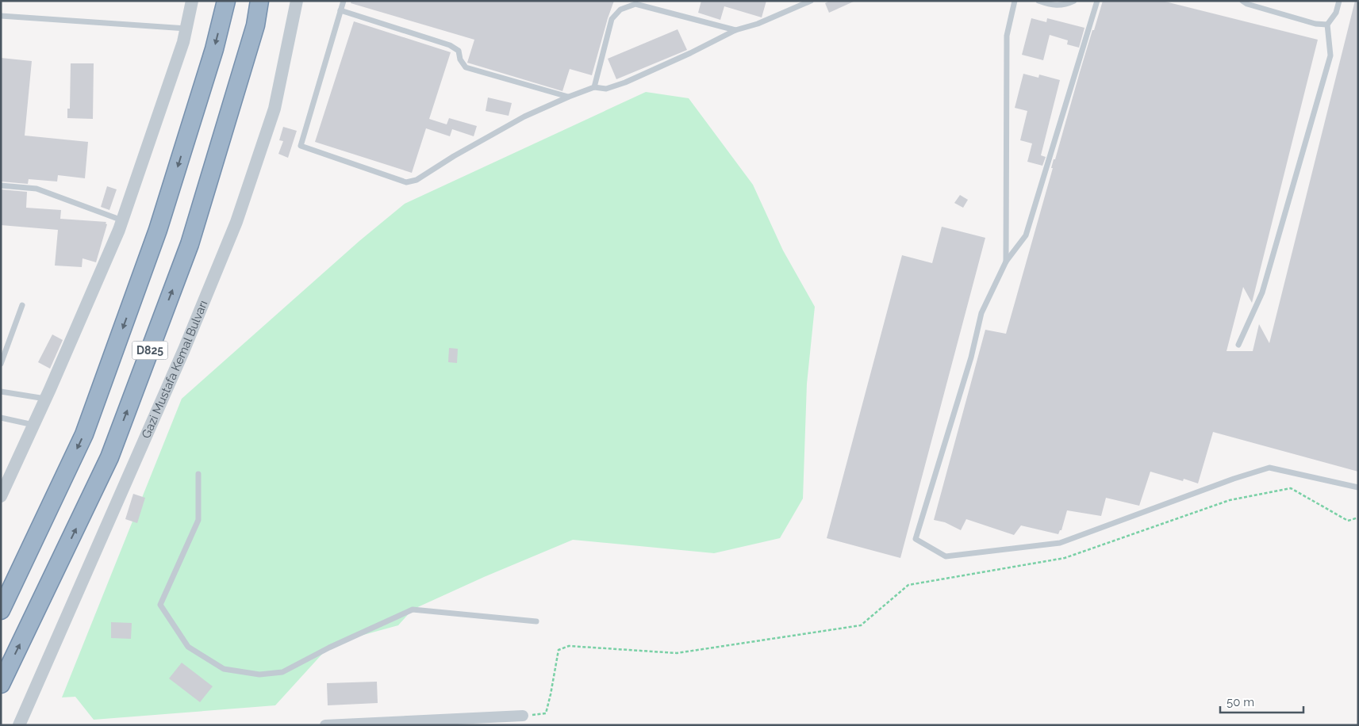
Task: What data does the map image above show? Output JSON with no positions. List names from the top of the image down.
{
  "streets": {
    "highway": ["D825"],
    "street": ["Gazi Mustafa Kemal Bulvarı"]
  },
  "scale_bar": "50 m"
}
